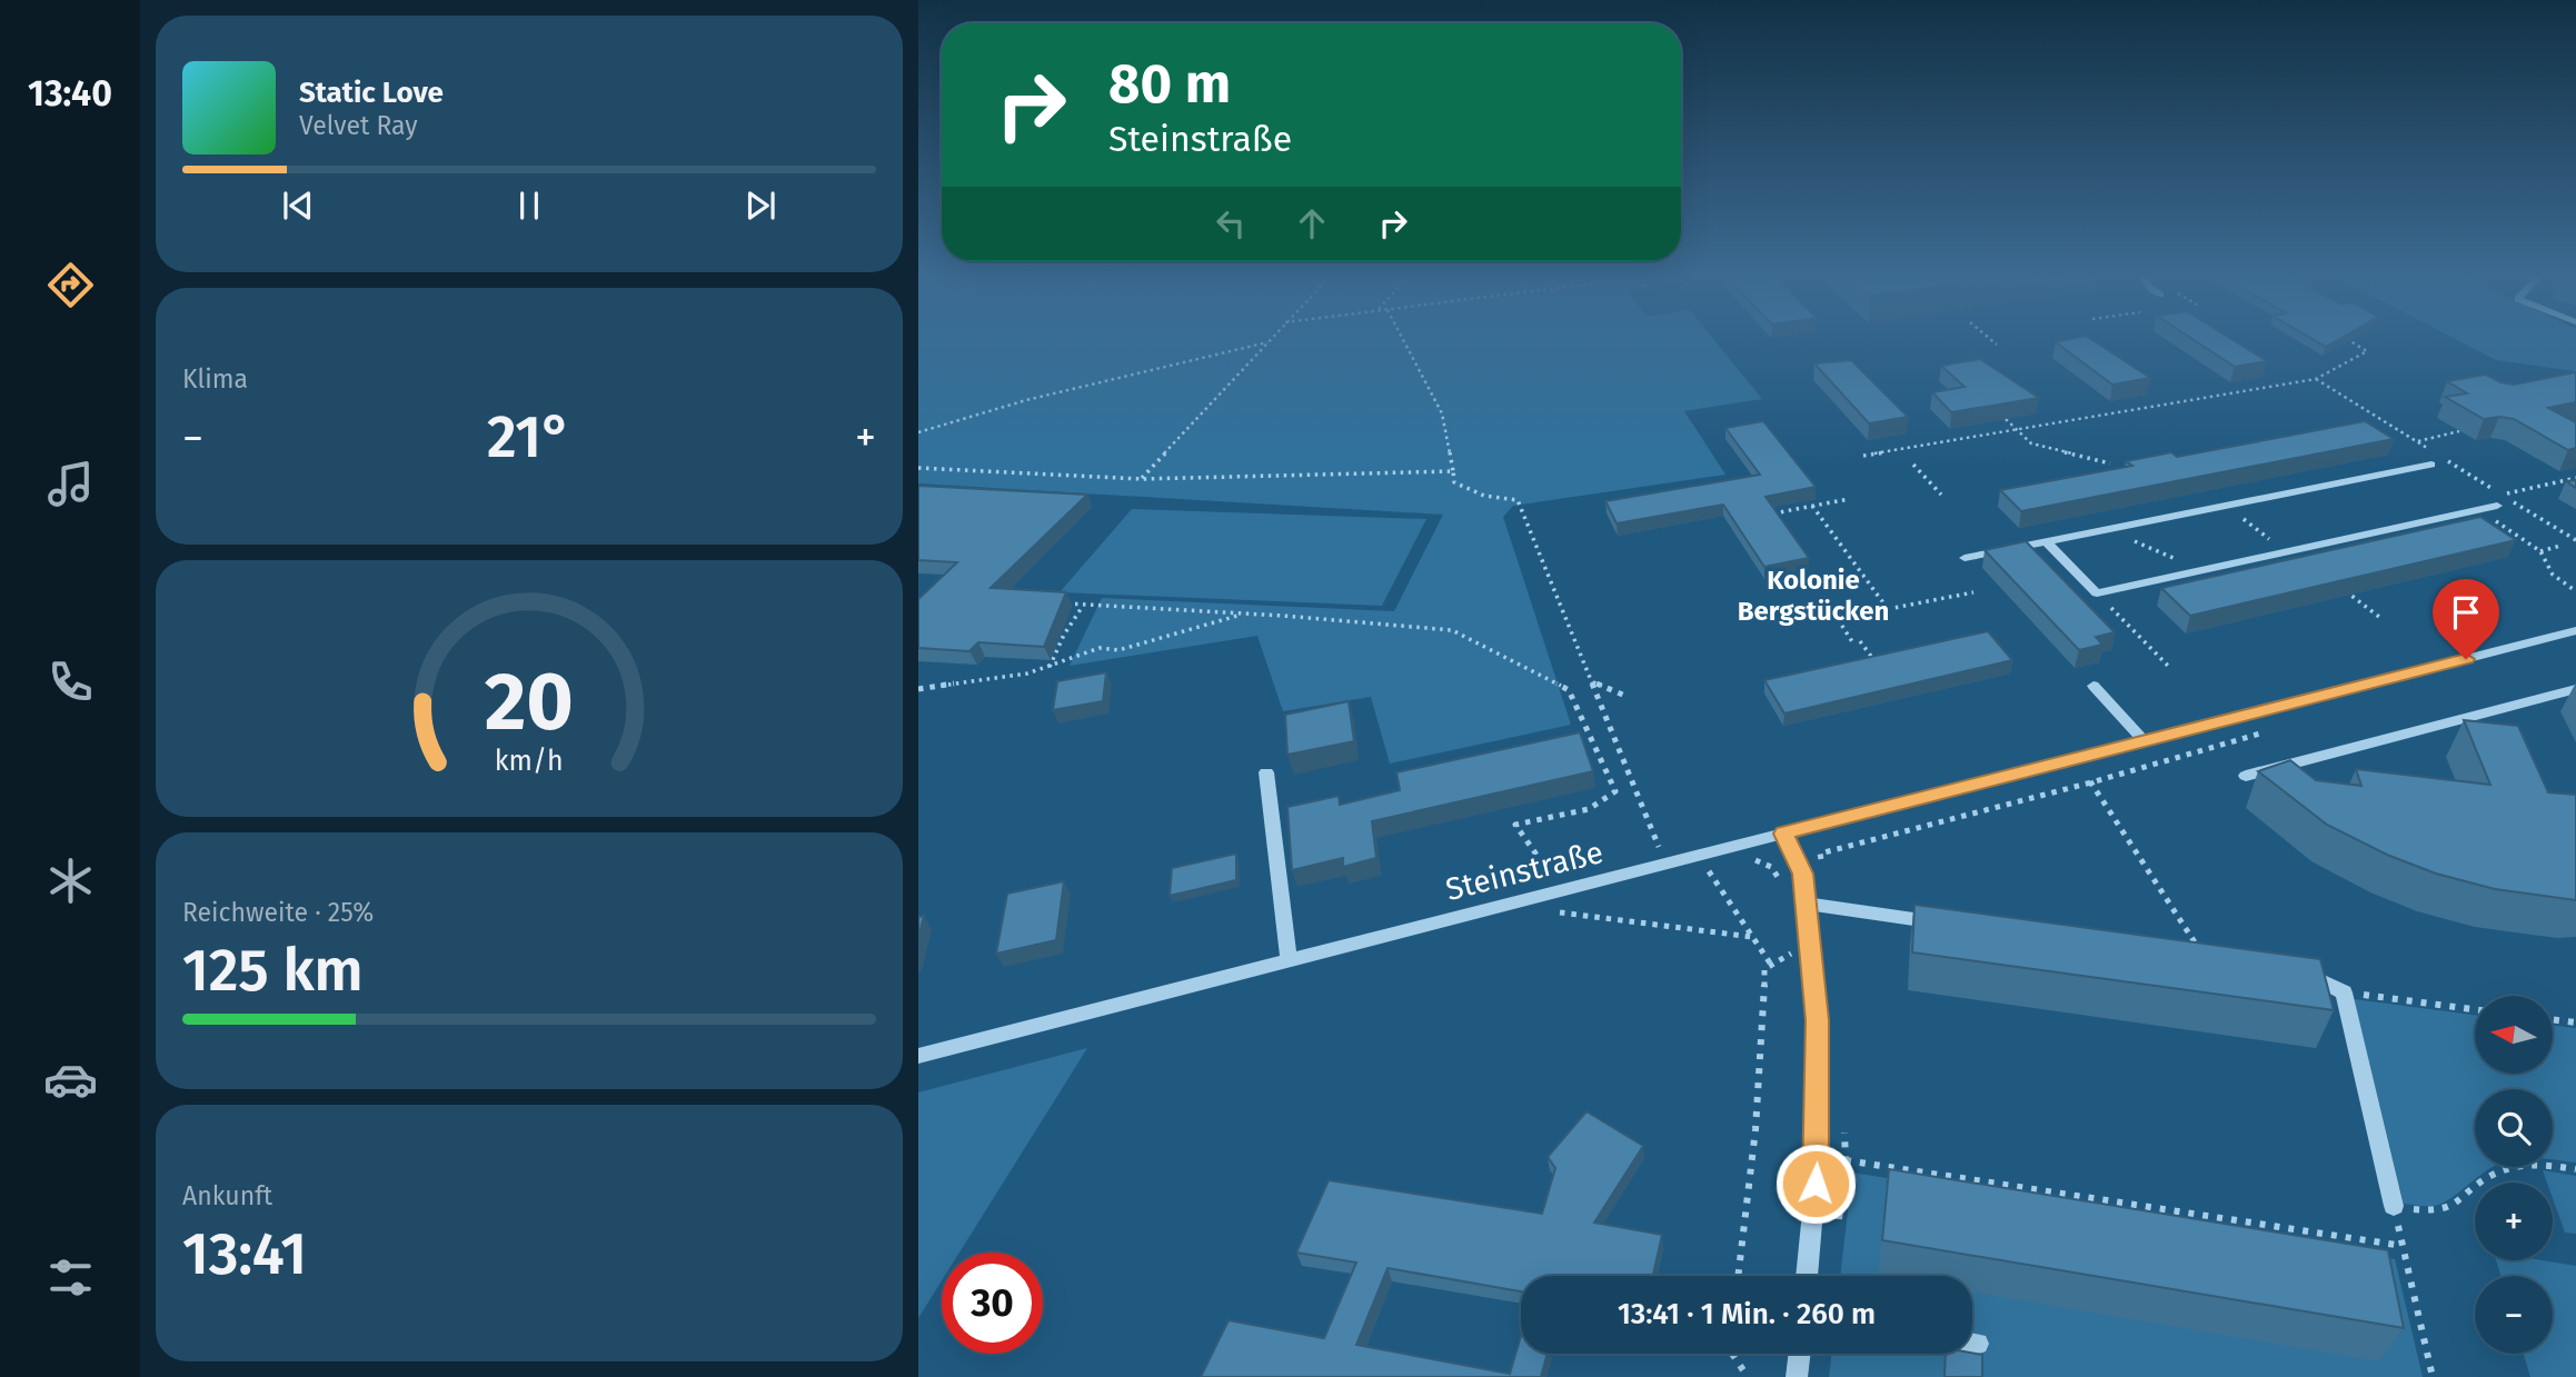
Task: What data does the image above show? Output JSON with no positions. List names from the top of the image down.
{
  "streets": {
    "street": ["Steinstraße"]
  },
  "districts": ["Kolonie Bergstücken"],
  "north": "left",
  "page": {
    "tabs": "13:40",
    "turn": ["80 m", "Steinstraße"],
    "song": ["Static Love", "Velvet Ray"],
    "tile": [
      "Klima",
      ["Reichweite · 25%", "125 km"],
      ["Ankunft", "13:41"]
    ],
    "heat": ["−", "21°", "+"],
    "map_buttons": ["+", "−"],
    "limit": "30",
    "trip": "13:41 · 1 Min. · 260 m",
    "gauge": ["20", "km/h"]
  }
}
